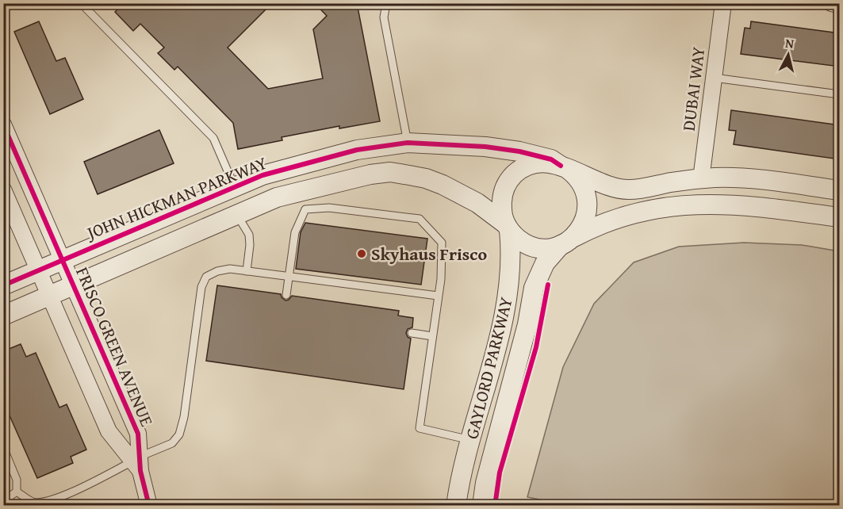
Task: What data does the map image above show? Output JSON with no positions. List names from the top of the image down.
{
  "streets": {
    "street": [
      "DUBAI WAY",
      "JOHN HICKMAN PARKWAY",
      "FRISCO GREEN AVENUE",
      "GAYLORD PARKWAY"
    ]
  },
  "crossings": [
    ["DUBAI WAY", "JOHN HICKMAN PARKWAY"],
    ["JOHN HICKMAN PARKWAY", "FRISCO GREEN AVENUE"],
    ["JOHN HICKMAN PARKWAY", "GAYLORD PARKWAY"]
  ],
  "places": ["Skyhaus Frisco"],
  "north": "top"
}
